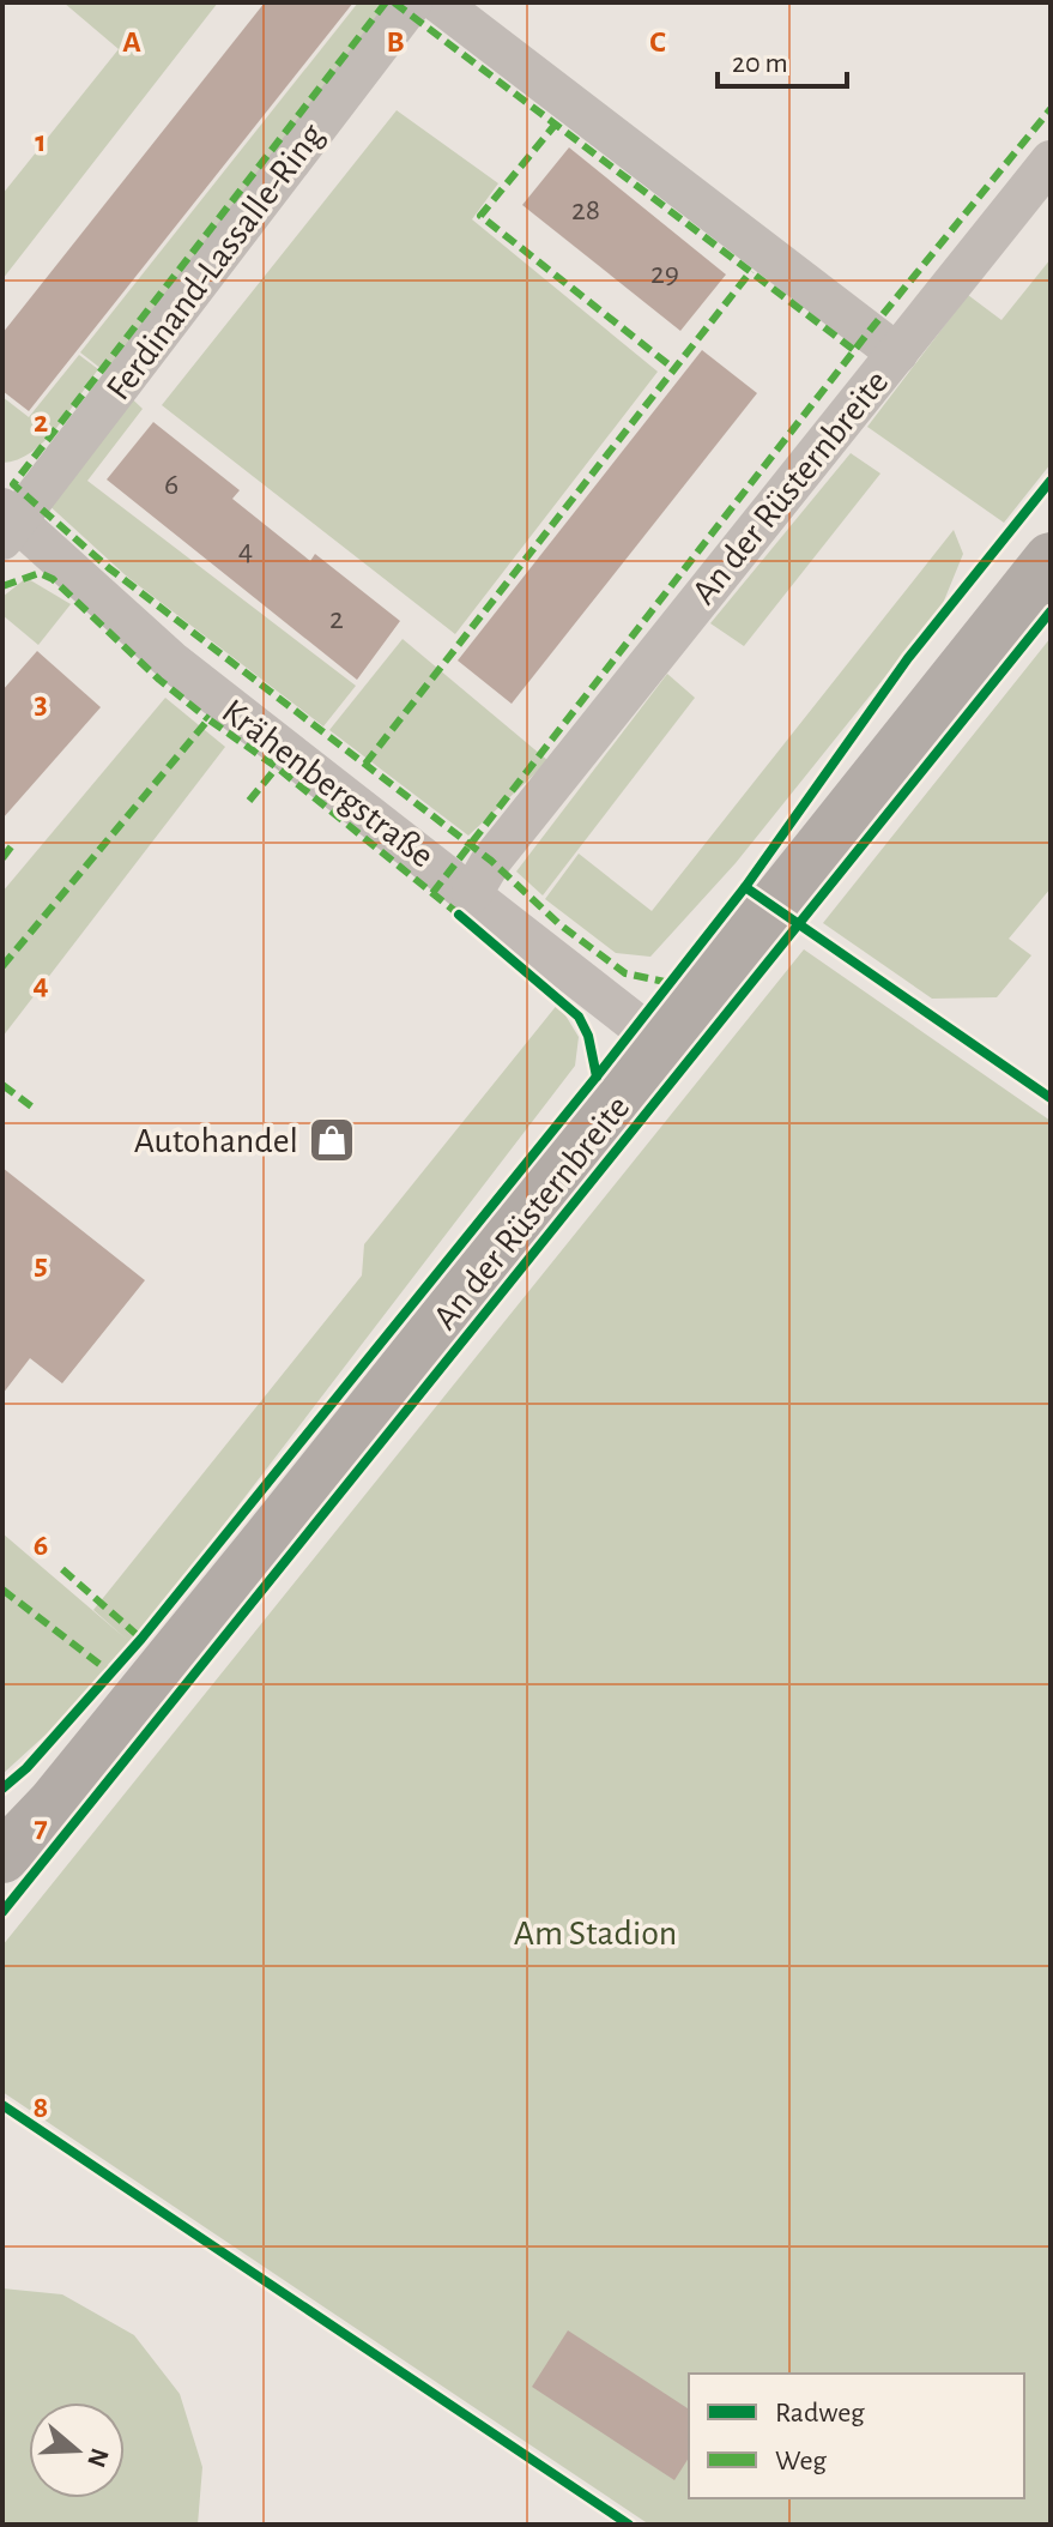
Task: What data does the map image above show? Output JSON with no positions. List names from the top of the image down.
{
  "streets": {
    "main road": ["An der Rüsternbreite"],
    "street": ["Ferdinand-Lassalle-Ring", "Krähenbergstraße"]
  },
  "crossings": [
    ["Ferdinand-Lassalle-Ring", "Krähenbergstraße"],
    ["An der Rüsternbreite", "Krähenbergstraße"]
  ],
  "parks": ["Am Stadion"],
  "places": {
    "shop": ["Autohandel"]
  },
  "house_numbers": [
    "28",
    "29",
    "6",
    "4",
    "2"
  ],
  "legend": ["Radweg", "Weg"],
  "scale_bar": "20 m",
  "north": "right",
  "grid": {
    "columns": ["A", "B", "C"],
    "rows": [
      "1",
      "2",
      "3",
      "4",
      "5",
      "6",
      "7",
      "8"
    ]
  }
}
